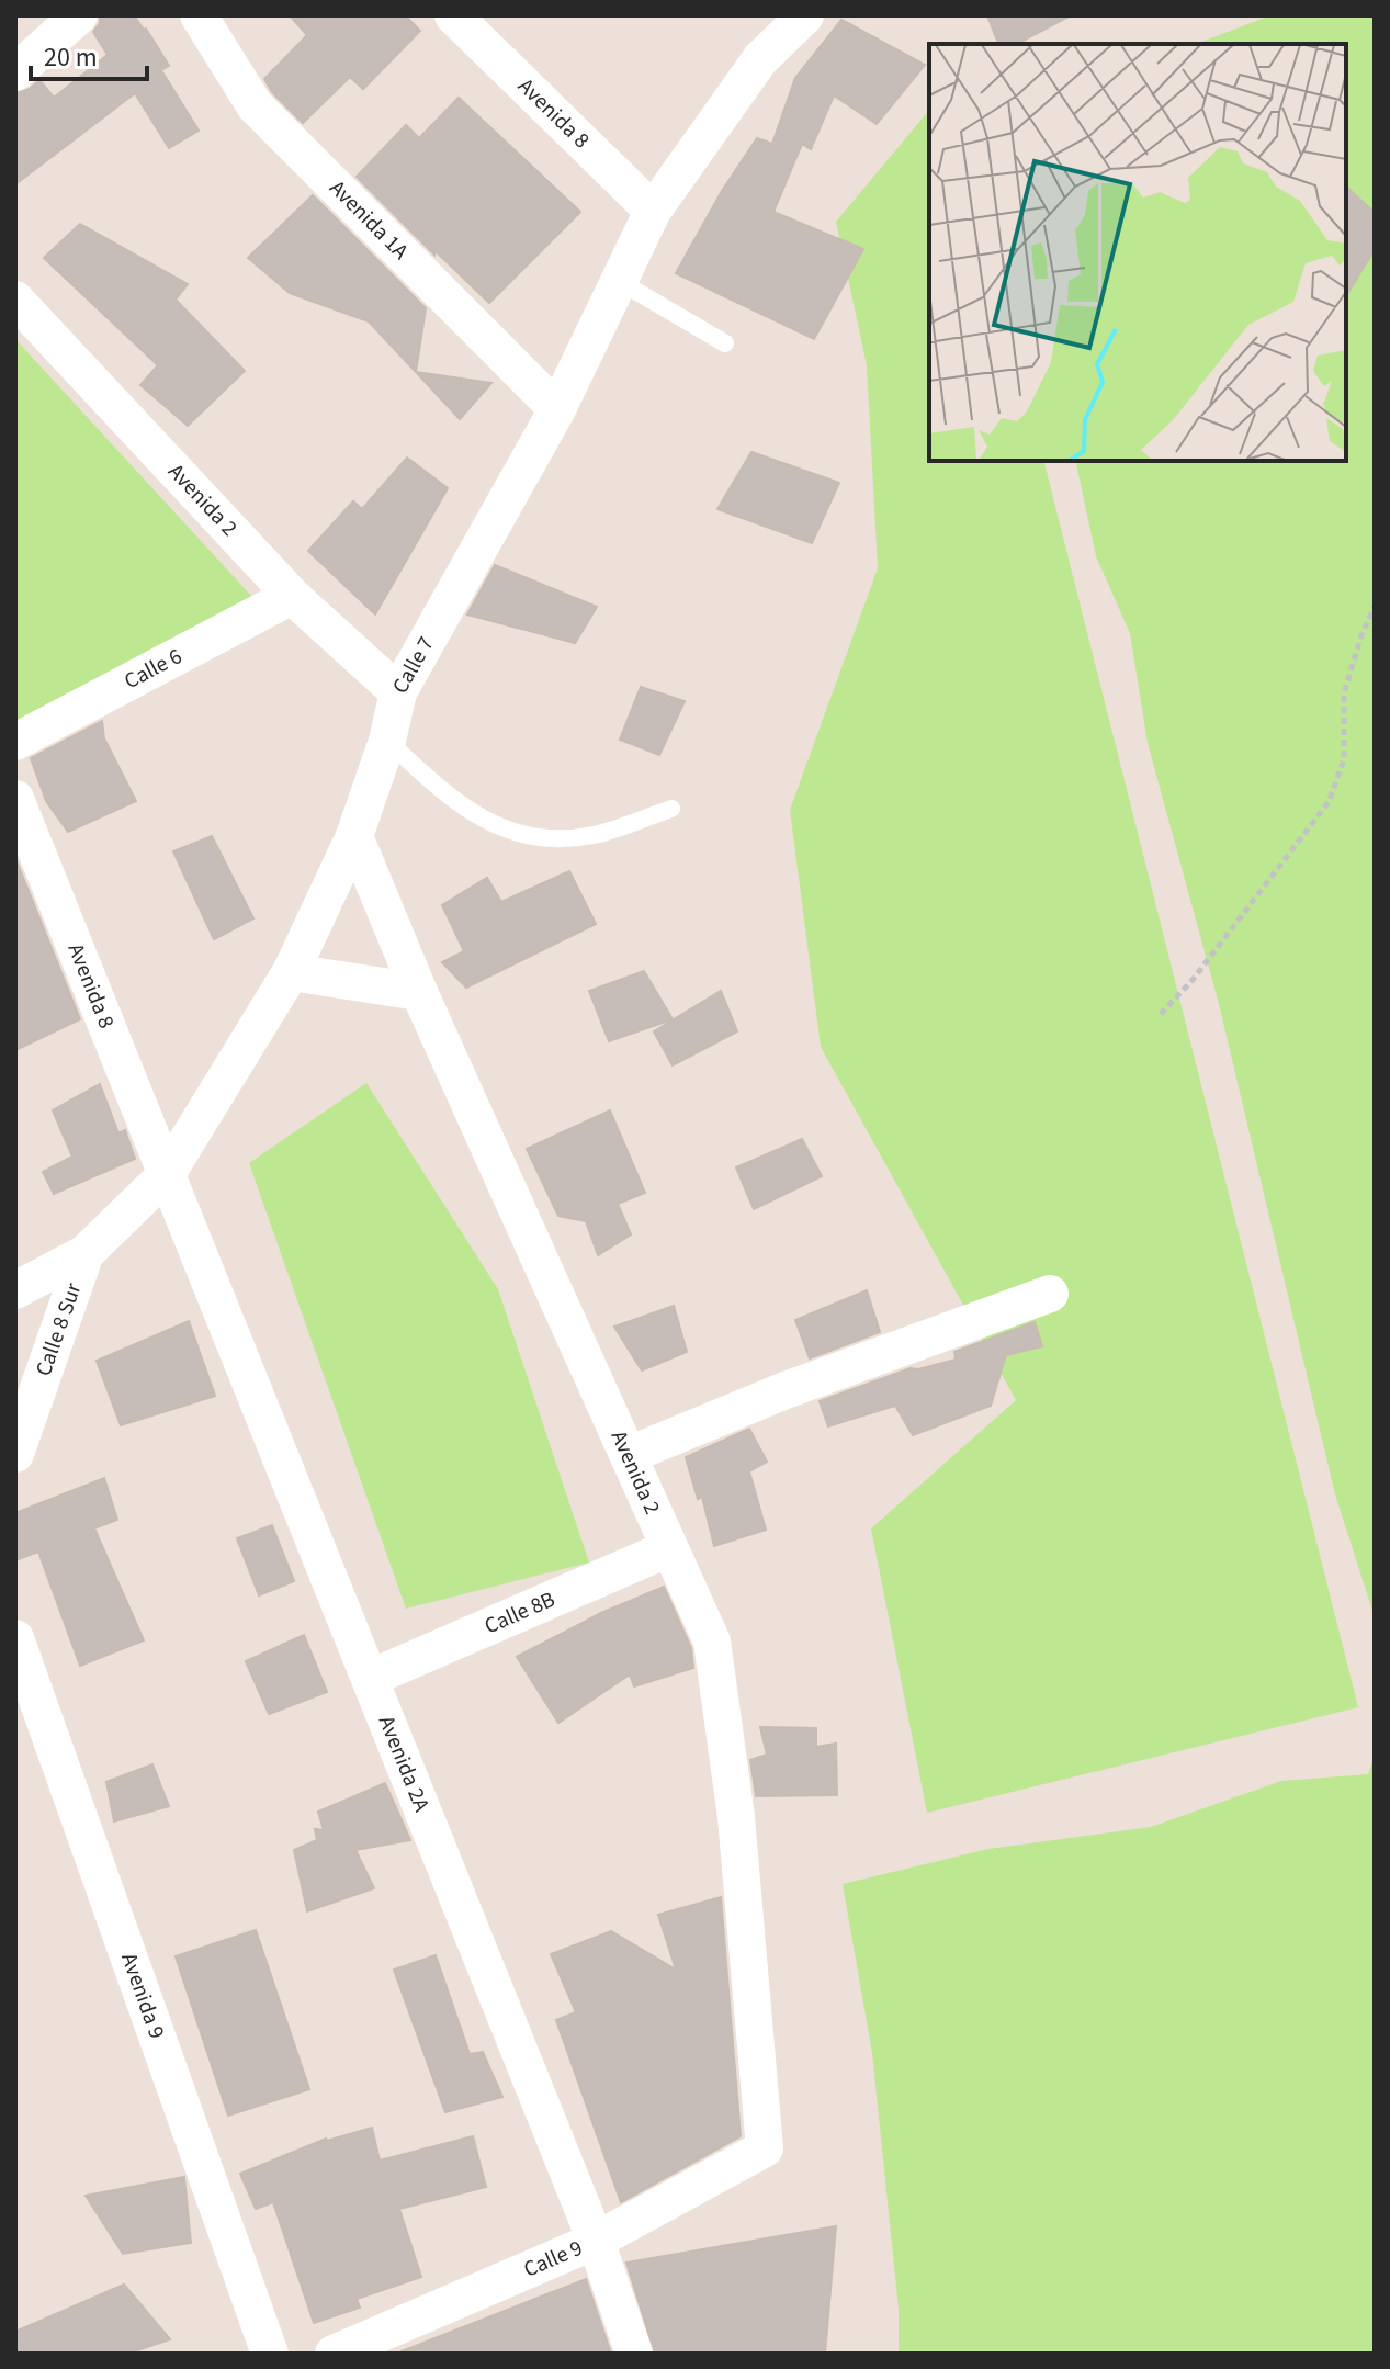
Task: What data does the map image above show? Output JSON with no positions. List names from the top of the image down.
{
  "streets": {
    "street": [
      "Avenida 8",
      "Avenida 1A",
      "Avenida 2",
      "Calle 7",
      "Calle 6",
      "Calle 8 Sur",
      "Calle 8B",
      "Avenida 2A",
      "Avenida 9",
      "Calle 9"
    ]
  },
  "crossings": [
    ["Avenida 8", "Calle 7"],
    ["Avenida 8", "Avenida 2A"],
    ["Avenida 1A", "Calle 7"],
    ["Avenida 2", "Calle 7"],
    ["Avenida 2", "Calle 6"],
    ["Avenida 2", "Calle 8B"],
    ["Avenida 2", "Calle 9"],
    ["Calle 7", "Calle 8 Sur"],
    ["Calle 7", "Avenida 2A"],
    ["Calle 8B", "Avenida 2A"],
    ["Avenida 2A", "Calle 9"]
  ],
  "scale_bar": "20 m"
}
